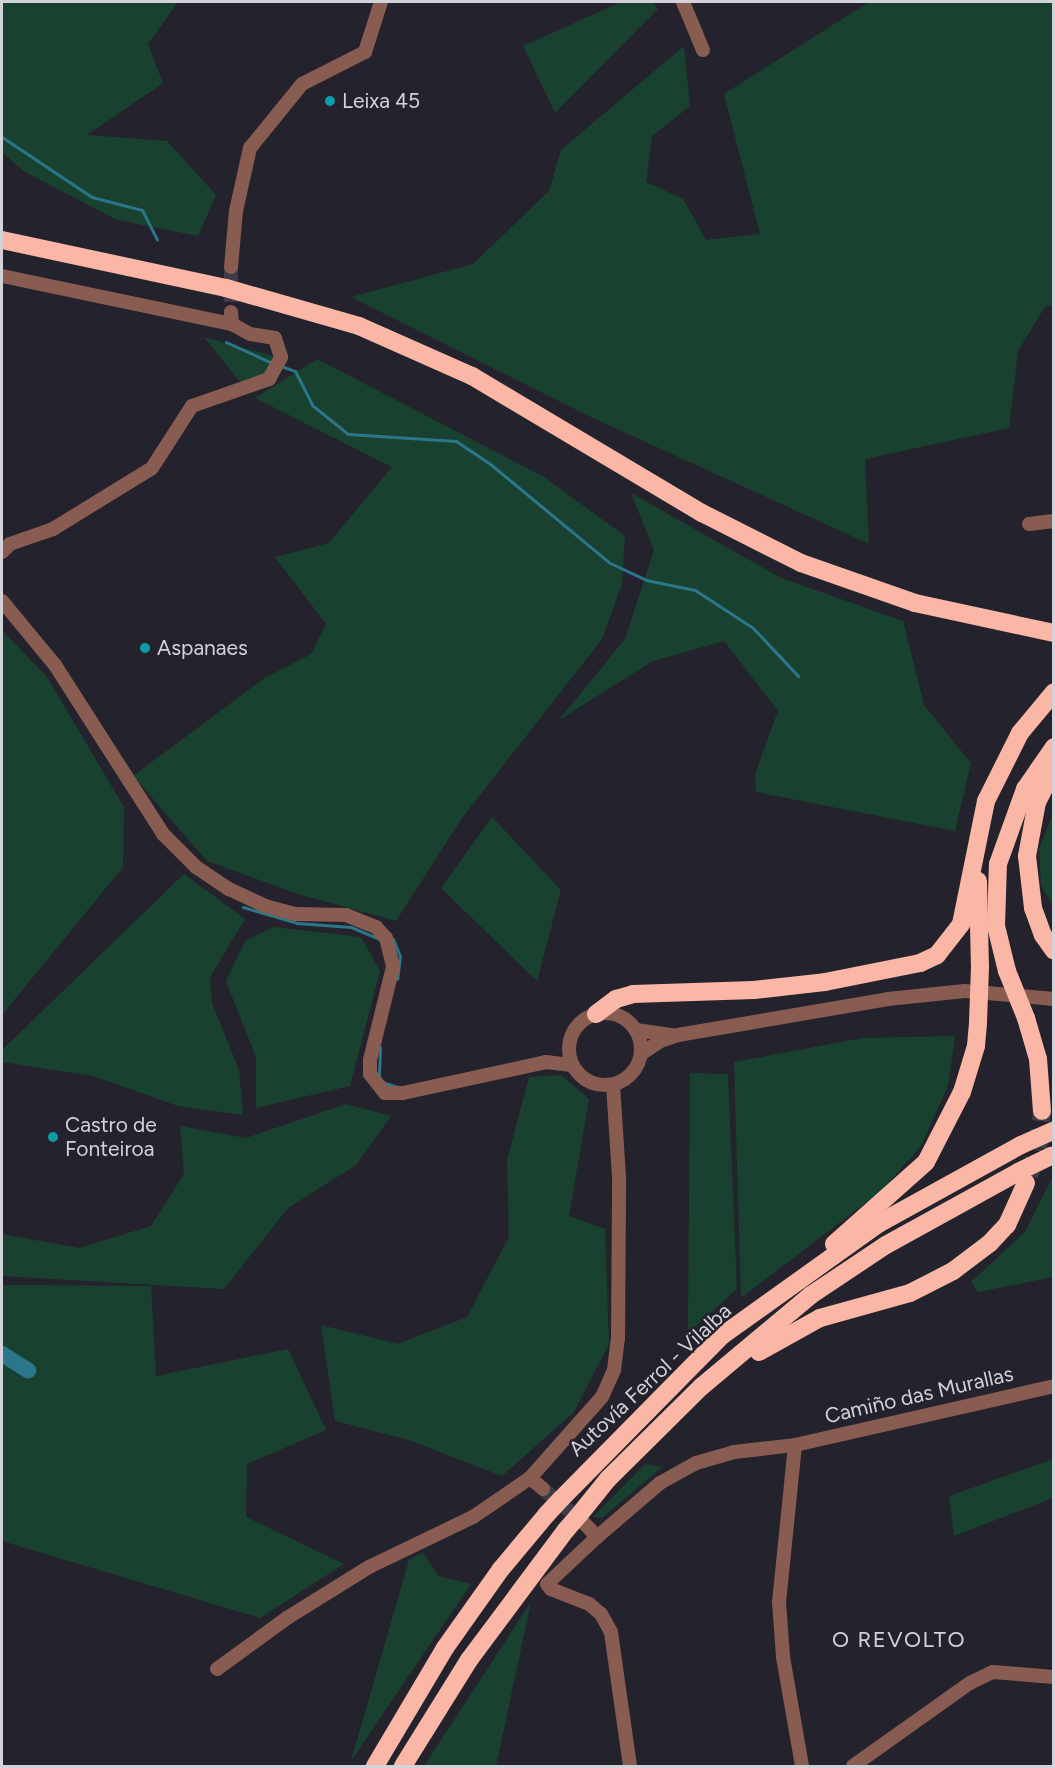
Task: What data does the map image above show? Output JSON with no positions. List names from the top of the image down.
{
  "streets": {
    "highway": ["Autovía Ferrol - Vilalba"],
    "street": ["Camiño das Murallas"]
  },
  "districts": ["O REVOLTO"],
  "places": ["Leixa 45", "Aspanaes", "Castro de Fonteiroa"]
}
